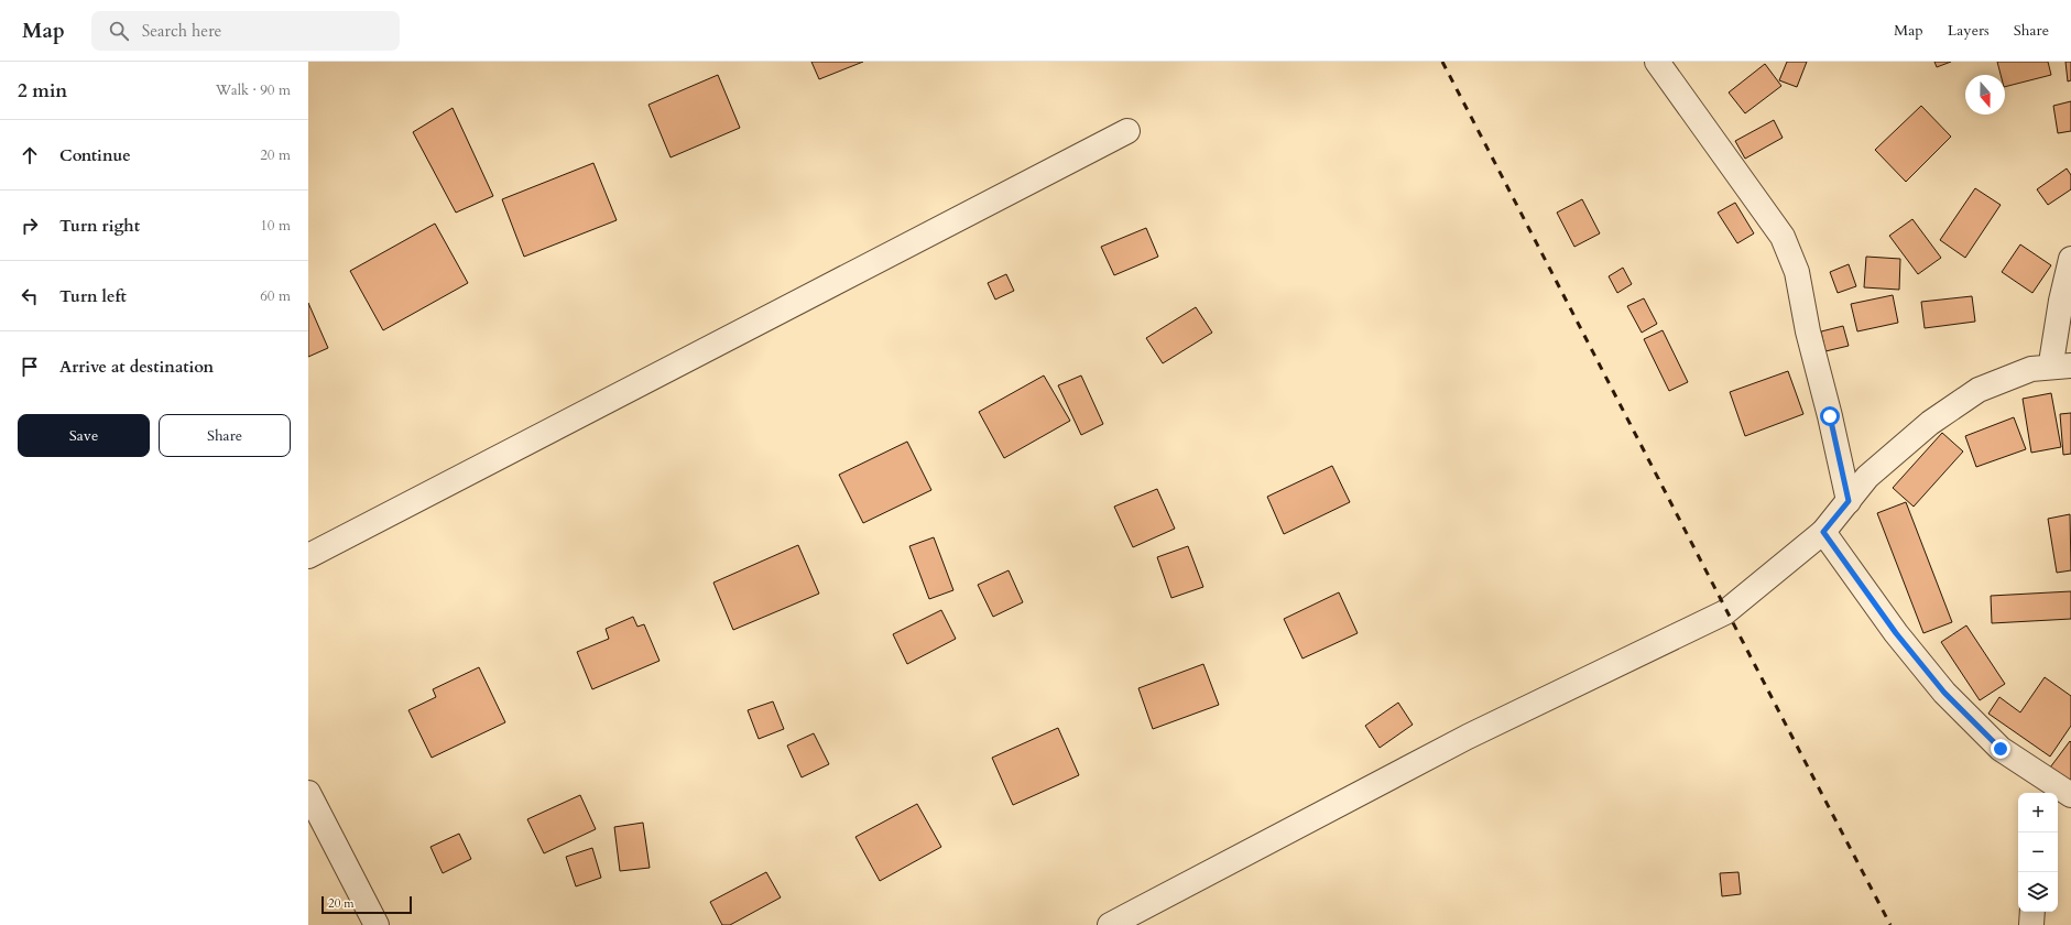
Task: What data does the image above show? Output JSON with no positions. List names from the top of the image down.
{
  "scale_bar": "20 m",
  "north": "bottom",
  "page": {
    "header": "Map",
    "search": "Search here",
    "nav": ["Map", "Layers", "Share"],
    "heading": ["2 min", "Walk · 90 m"],
    "list": [
      ["Continue", "20 m"],
      ["Turn right", "10 m"],
      ["Turn left", "60 m"],
      "Arrive at destination"
    ],
    "buttons": ["Save", "Share"],
    "map_buttons": ["+", "−"],
    "scale": "20 m"
  }
}
